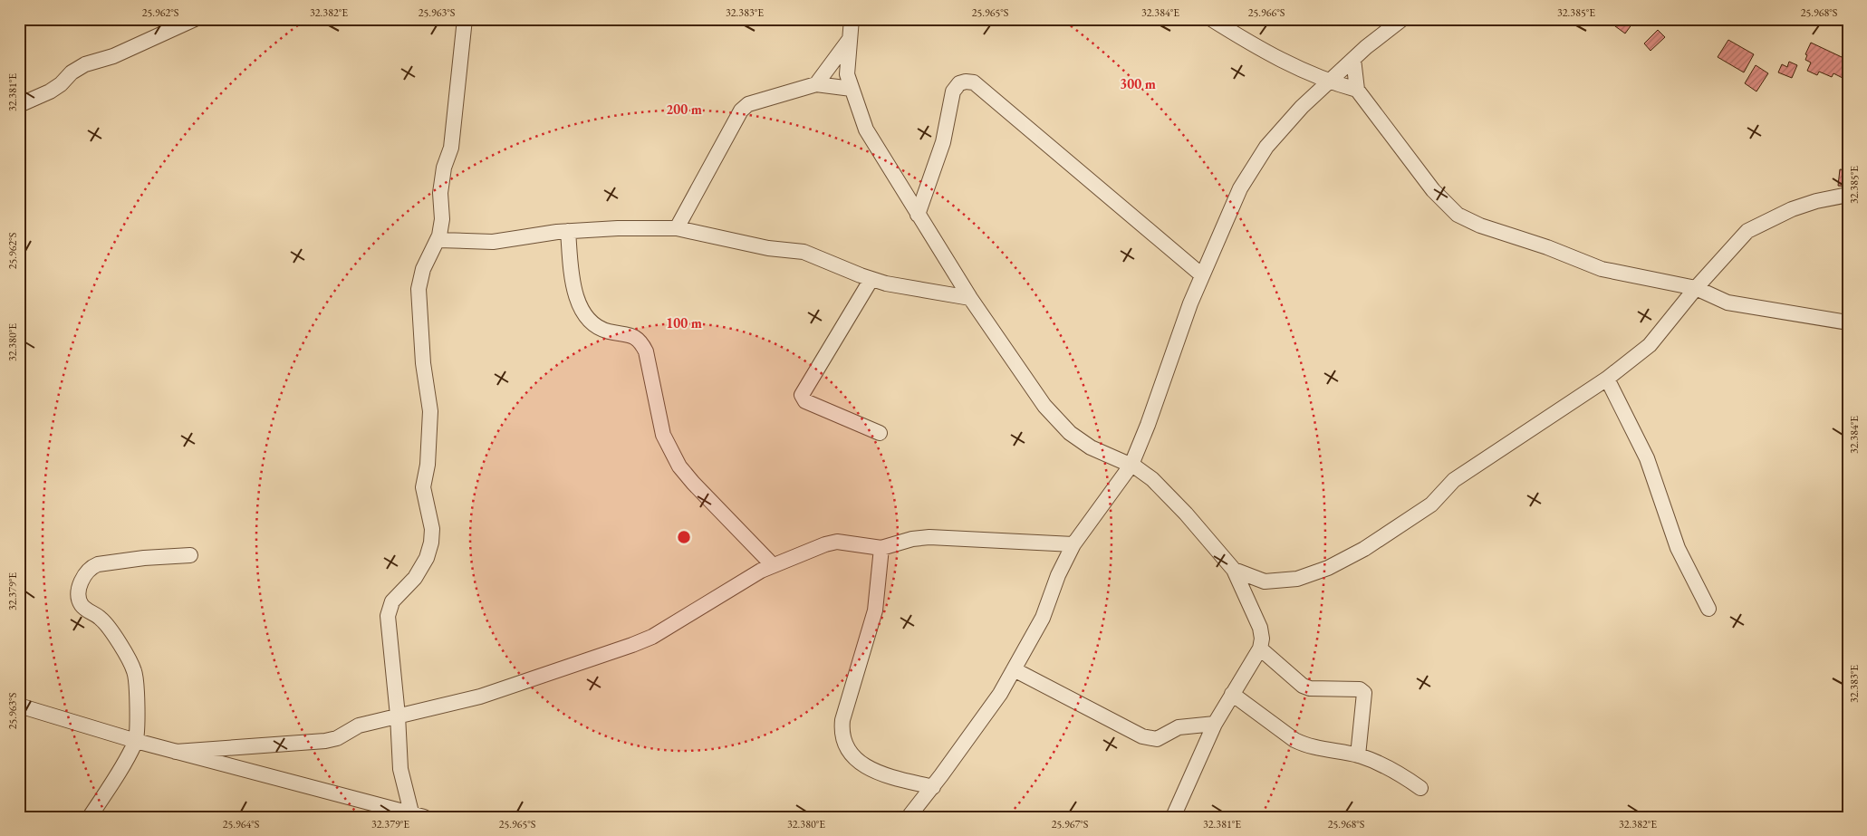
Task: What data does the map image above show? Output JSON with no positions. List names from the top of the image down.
{
  "coordinates": [
    "25.962°S",
    "32.382°E",
    "25.963°S",
    "32.383°E",
    "25.965°S",
    "32.384°E",
    "25.966°S",
    "32.385°E",
    "25.968°S",
    "32.381°E",
    "32.380°E",
    "32.379°E",
    "25.964°S",
    "25.967°S"
  ],
  "rings": ["300 m", "200 m", "100 m"]
}
